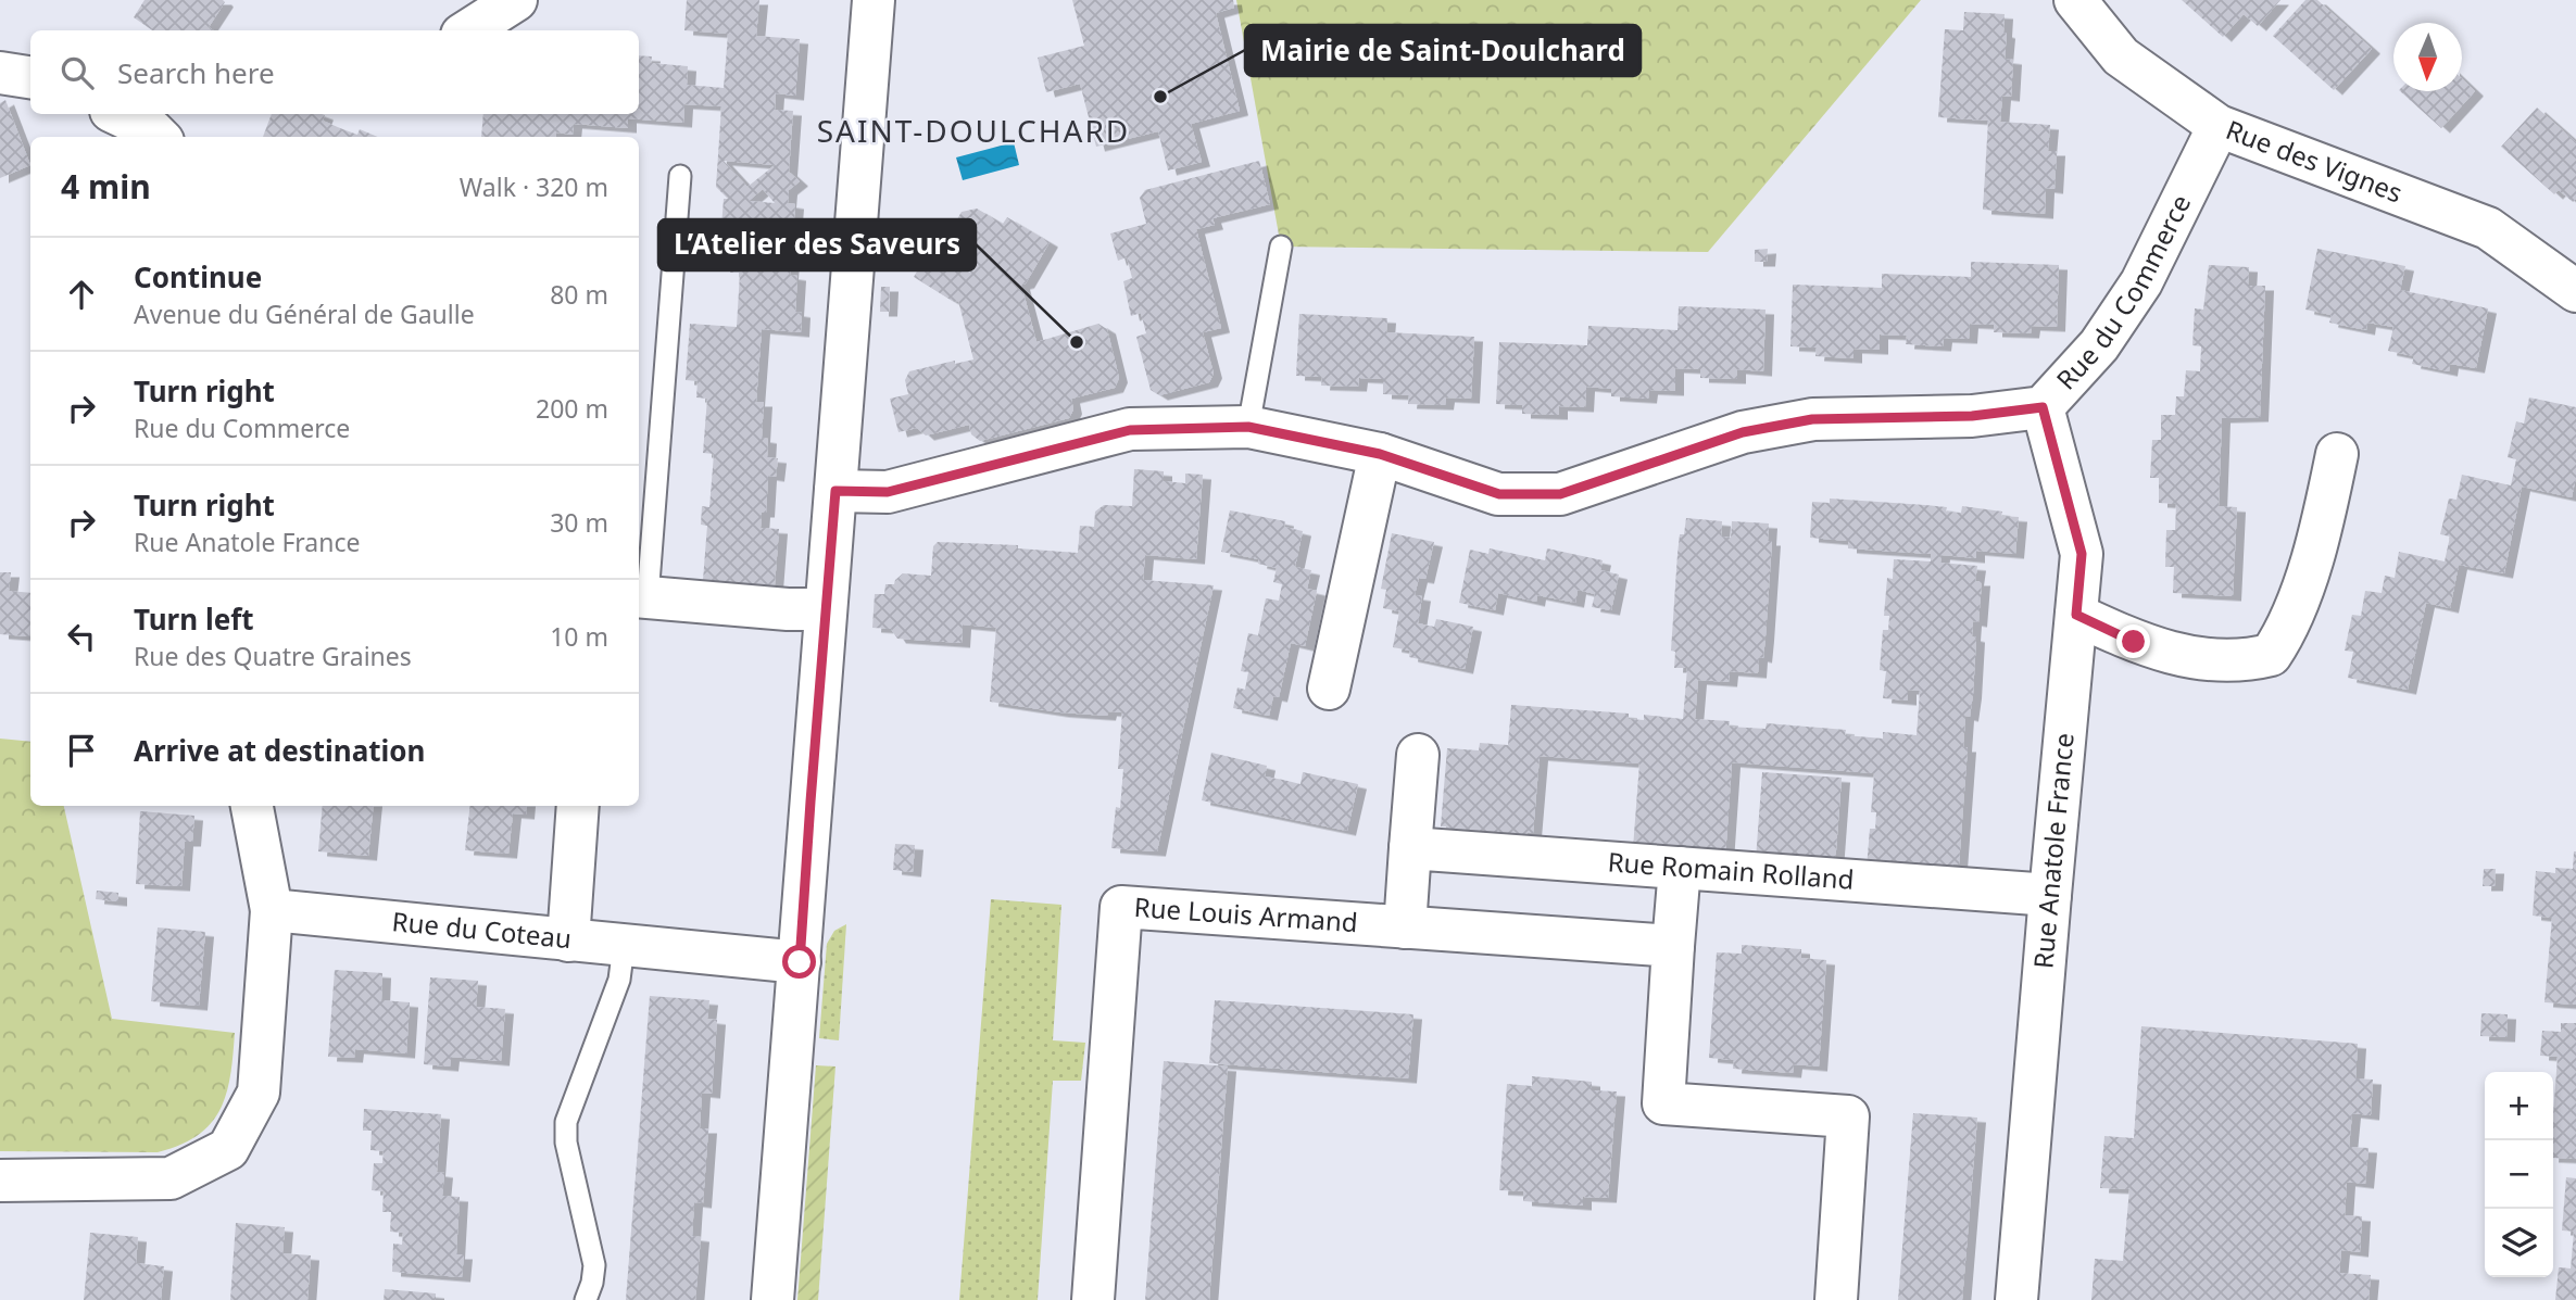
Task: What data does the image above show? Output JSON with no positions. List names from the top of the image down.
{
  "streets": {
    "street": [
      "Rue des Vignes",
      "Rue du Commerce",
      "Rue Anatole France",
      "Rue Romain Rolland",
      "Rue Louis Armand",
      "Rue du Coteau"
    ]
  },
  "crossings": [
    ["Rue des Vignes", "Rue du Commerce"],
    ["Rue du Commerce", "Rue Anatole France"],
    ["Rue Anatole France", "Rue Romain Rolland"]
  ],
  "districts": ["SAINT-DOULCHARD"],
  "places": ["Mairie de Saint-Doulchard", "L’Atelier des Saveurs"],
  "north": "bottom",
  "page": {
    "search": "Search here",
    "heading": ["4 min", "Walk · 320 m"],
    "list": [
      ["Continue", "Avenue du Général de Gaulle", "80 m"],
      ["Turn right", "Rue du Commerce", "200 m"],
      ["Turn right", "Rue Anatole France", "30 m"],
      ["Turn left", "Rue des Quatre Graines", "10 m"],
      "Arrive at destination"
    ],
    "map_buttons": ["+", "−"]
  }
}
